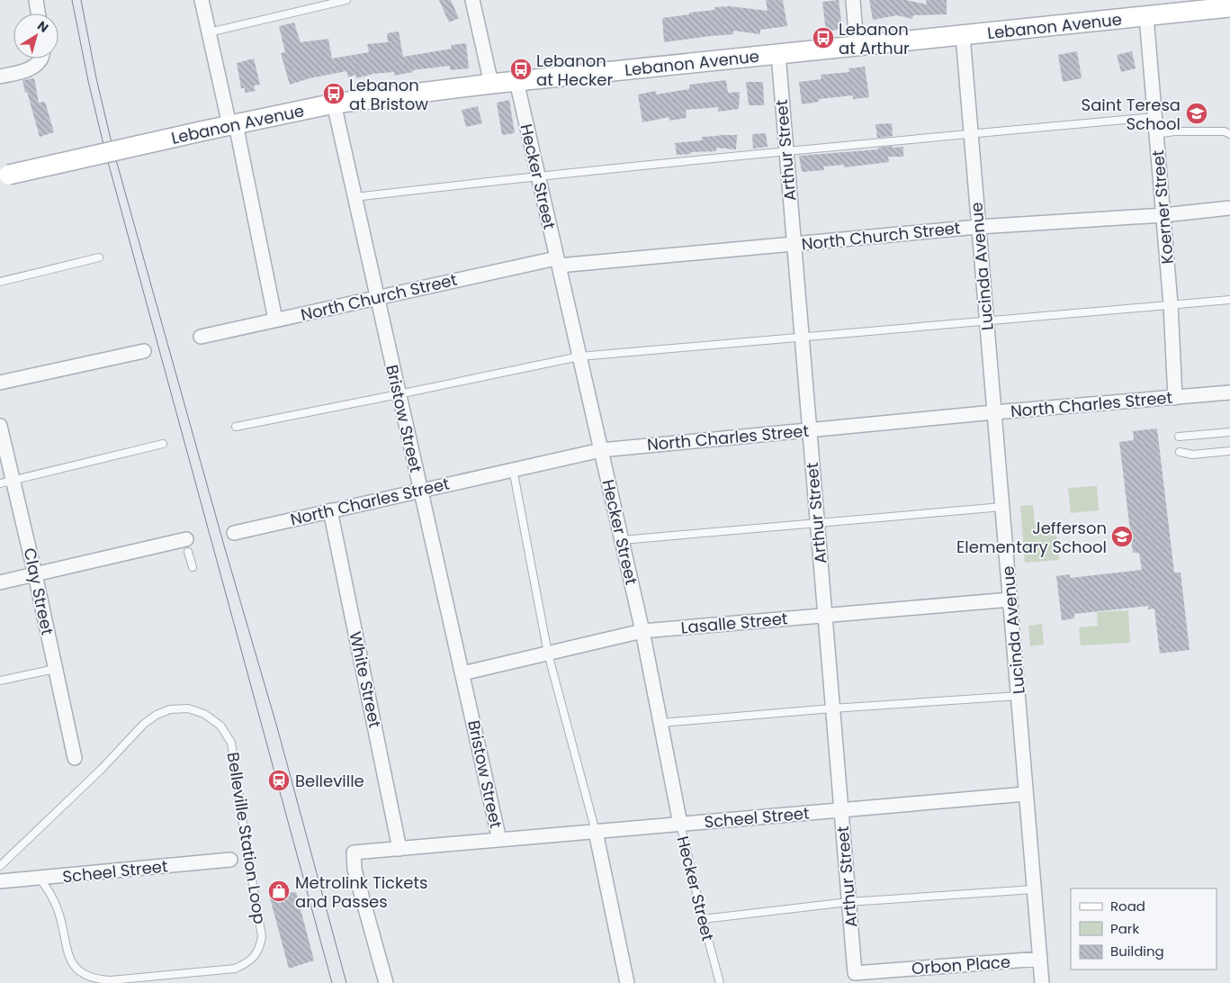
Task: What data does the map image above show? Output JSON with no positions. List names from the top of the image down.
{
  "streets": {
    "main road": ["Lebanon Avenue"],
    "street": [
      "Arthur Street",
      "Hecker Street",
      "Koerner Street",
      "North Church Street",
      "Lucinda Avenue",
      "North Charles Street",
      "Bristow Street",
      "Clay Street",
      "Lasalle Street",
      "White Street",
      "Scheel Street",
      "Orbon Place"
    ],
    "lane": ["Belleville Station Loop"]
  },
  "crossings": [
    ["Lebanon Avenue", "Arthur Street"],
    ["Lebanon Avenue", "Hecker Street"],
    ["Lebanon Avenue", "Koerner Street"],
    ["Lebanon Avenue", "Lucinda Avenue"],
    ["Lebanon Avenue", "Bristow Street"],
    ["Arthur Street", "North Church Street"],
    ["Arthur Street", "North Charles Street"],
    ["Arthur Street", "Lasalle Street"],
    ["Arthur Street", "Scheel Street"],
    ["Arthur Street", "Orbon Place"],
    ["Hecker Street", "North Church Street"],
    ["Hecker Street", "North Charles Street"],
    ["Hecker Street", "Lasalle Street"],
    ["Hecker Street", "Scheel Street"],
    ["Koerner Street", "North Church Street"],
    ["Koerner Street", "North Charles Street"],
    ["North Church Street", "Lucinda Avenue"],
    ["North Church Street", "Bristow Street"],
    ["Lucinda Avenue", "North Charles Street"],
    ["Lucinda Avenue", "Lasalle Street"],
    ["Lucinda Avenue", "Scheel Street"],
    ["Lucinda Avenue", "Orbon Place"],
    ["North Charles Street", "Bristow Street"],
    ["North Charles Street", "White Street"],
    ["Bristow Street", "Lasalle Street"],
    ["Bristow Street", "Scheel Street"],
    ["White Street", "Scheel Street"],
    ["Scheel Street", "Belleville Station Loop"]
  ],
  "places": {
    "bus stop": ["Lebanon at Arthur", "Lebanon at Hecker", "Lebanon at Bristow"],
    "school or university": ["Saint Teresa School", "Jefferson Elementary School"],
    "station": ["Belleville"],
    "shop": ["Metrolink Tickets and Passes"]
  },
  "legend": ["Road", "Park", "Building"],
  "north": "top right"
}
